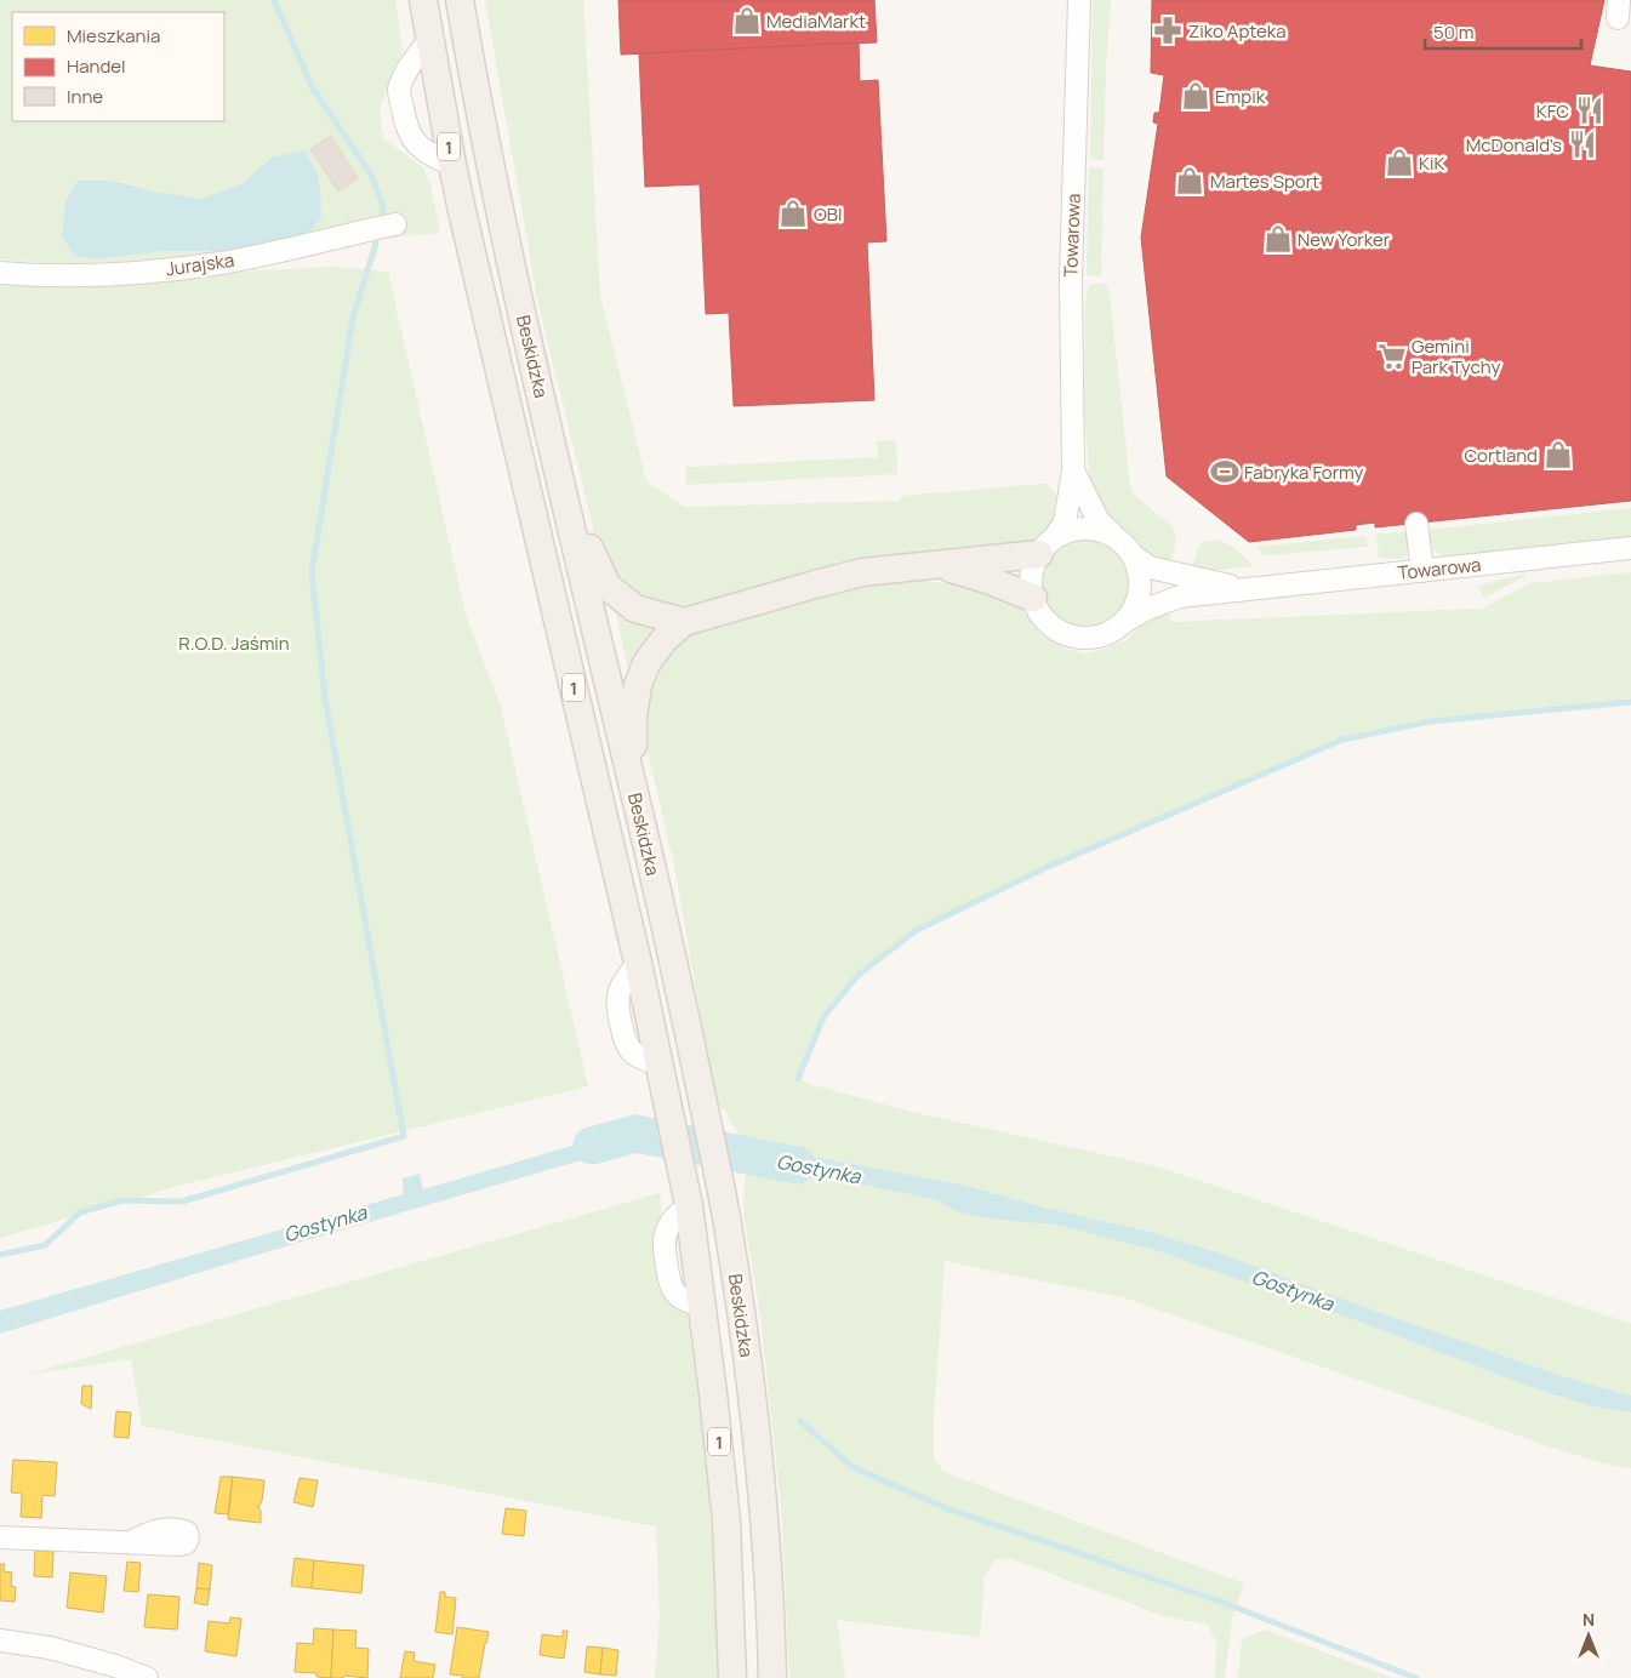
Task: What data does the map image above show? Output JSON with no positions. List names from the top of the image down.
{
  "streets": {
    "main road": ["1", "Beskidzka"],
    "street": ["Towarowa", "Jurajska"]
  },
  "water": ["Gostynka"],
  "parks": ["R.O.D. Jaśmin"],
  "places": {
    "shop": [
      "MediaMarkt",
      "Empik",
      "KiK",
      "Martes Sport",
      "OBI",
      "New Yorker",
      "Cortland"
    ],
    "pharmacy": ["Ziko Apteka"],
    "restaurant": ["KFC", "McDonald's"],
    "supermarket": ["Gemini Park Tychy"],
    "sports": ["Fabryka Formy"]
  },
  "legend": ["Mieszkania", "Handel", "Inne"],
  "scale_bar": "50 m",
  "north": "top"
}
